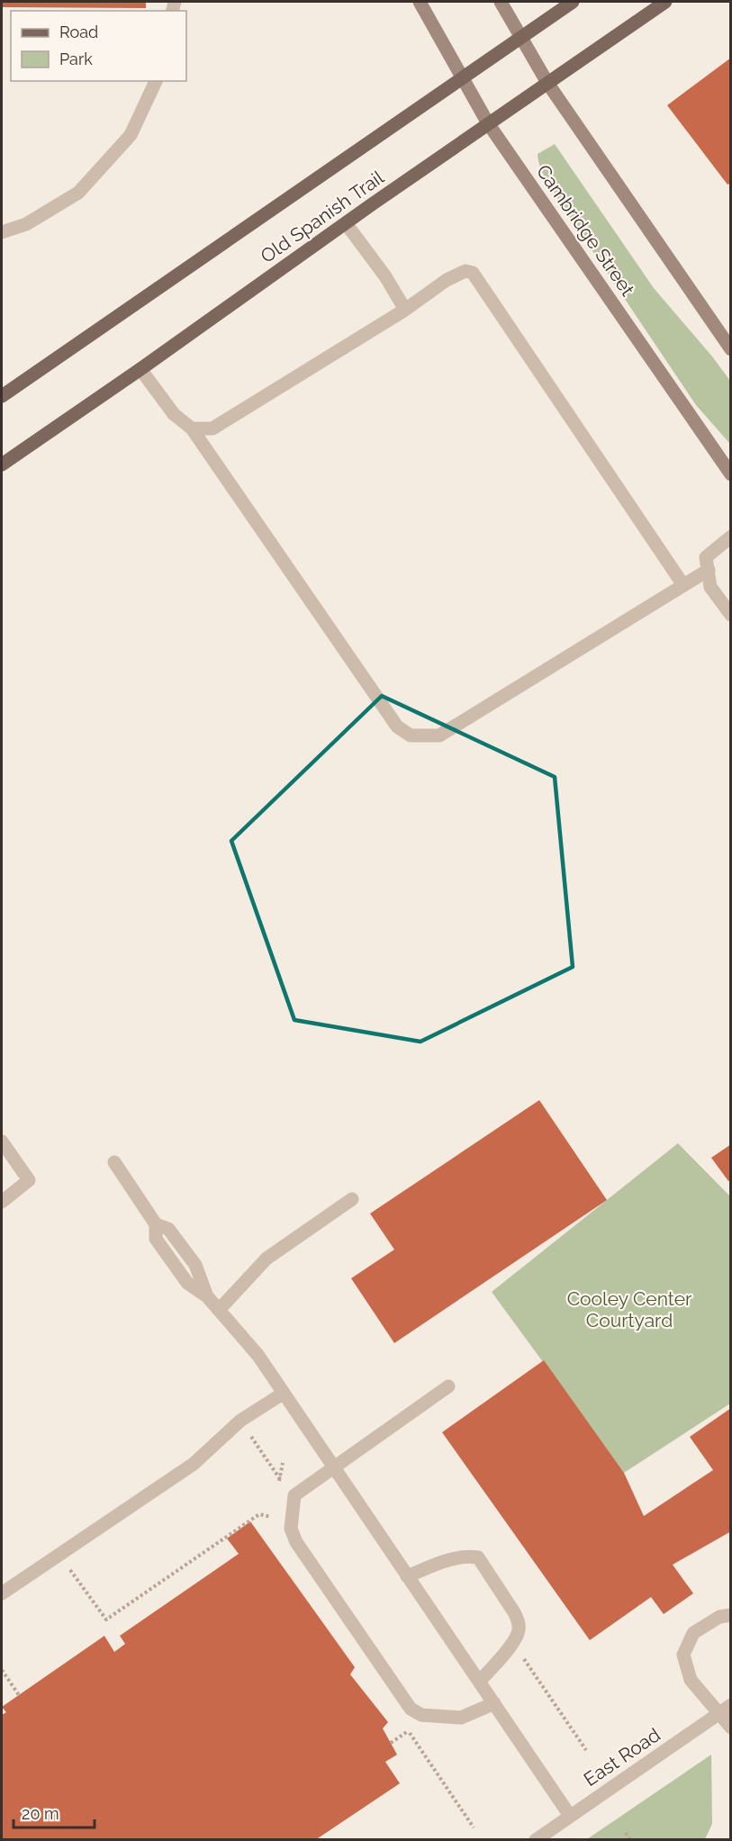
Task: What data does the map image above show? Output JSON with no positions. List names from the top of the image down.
{
  "streets": {
    "main road": ["Old Spanish Trail"],
    "street": ["Cambridge Street", "East Road"]
  },
  "crossings": [
    ["Old Spanish Trail", "Cambridge Street"]
  ],
  "parks": ["Cooley Center Courtyard"],
  "legend": ["Road", "Park"],
  "scale_bar": "20 m"
}
